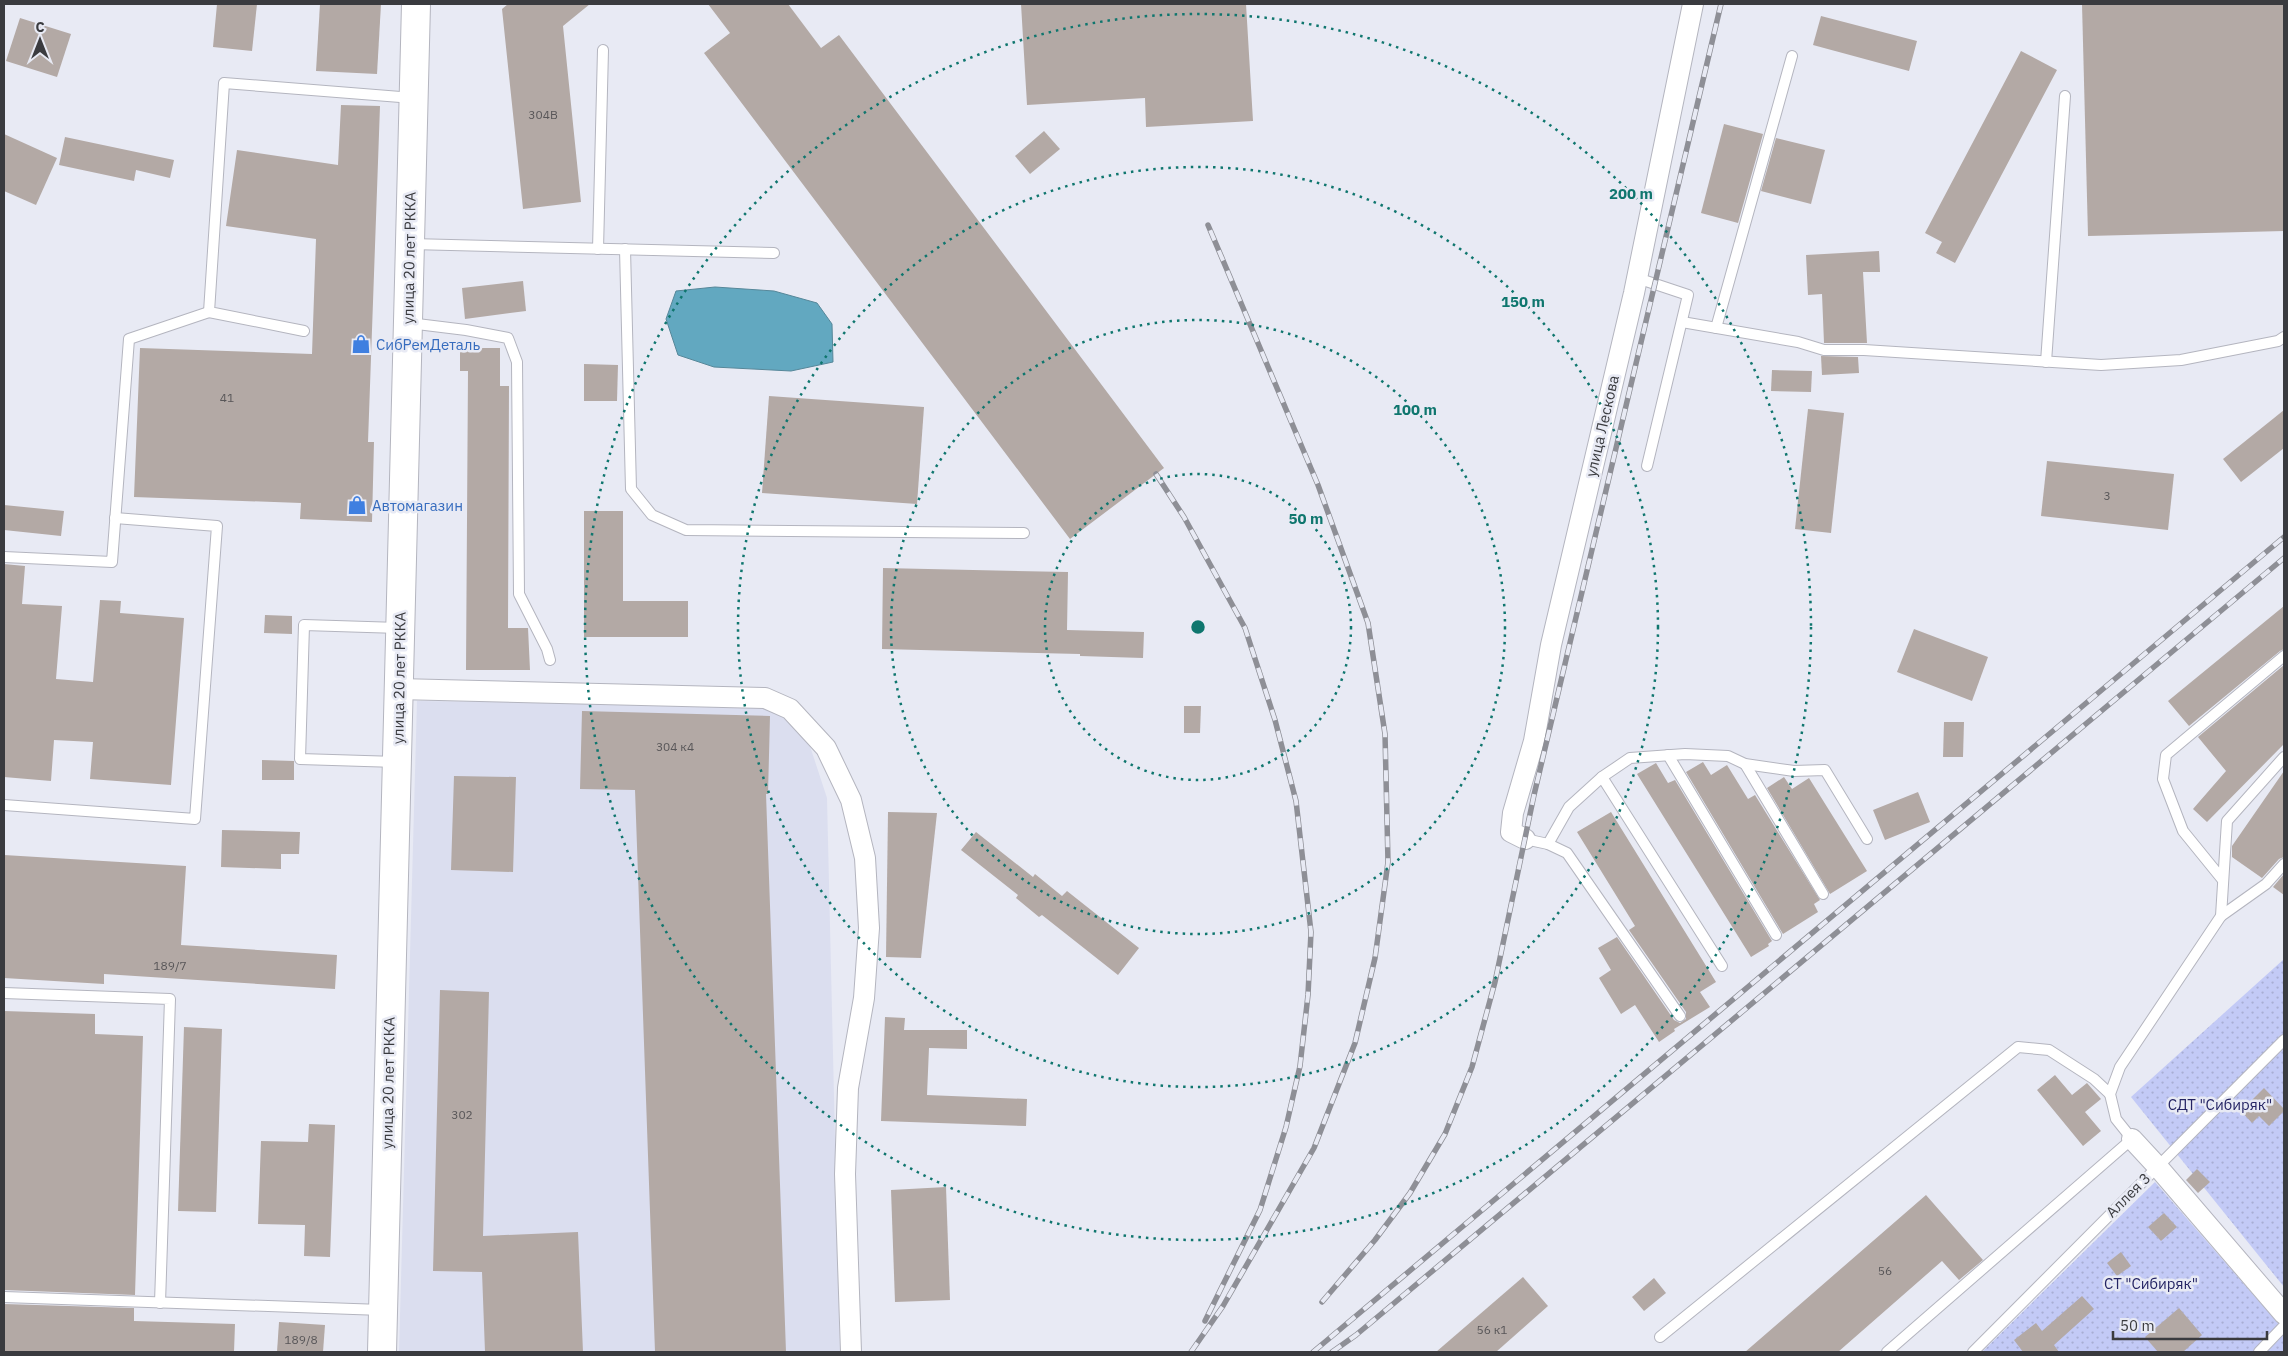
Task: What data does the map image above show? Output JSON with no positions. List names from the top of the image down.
{
  "streets": {
    "main road": ["улица 20 лет РККА"],
    "street": ["улица Лескова"],
    "lane": ["Аллея 3"]
  },
  "parks": ["СДТ \"Сибиряк\"", "СТ \"Сибиряк\""],
  "places": {
    "shop": ["СибРемДеталь", "Автомагазин"]
  },
  "house_numbers": [
    "304В",
    "41",
    "3",
    "304 к4",
    "189/7",
    "302",
    "56",
    "56 к1",
    "189/8"
  ],
  "scale_bar": "50 m",
  "north": "top",
  "rings": [
    "200 m",
    "150 m",
    "100 m",
    "50 m"
  ]
}
